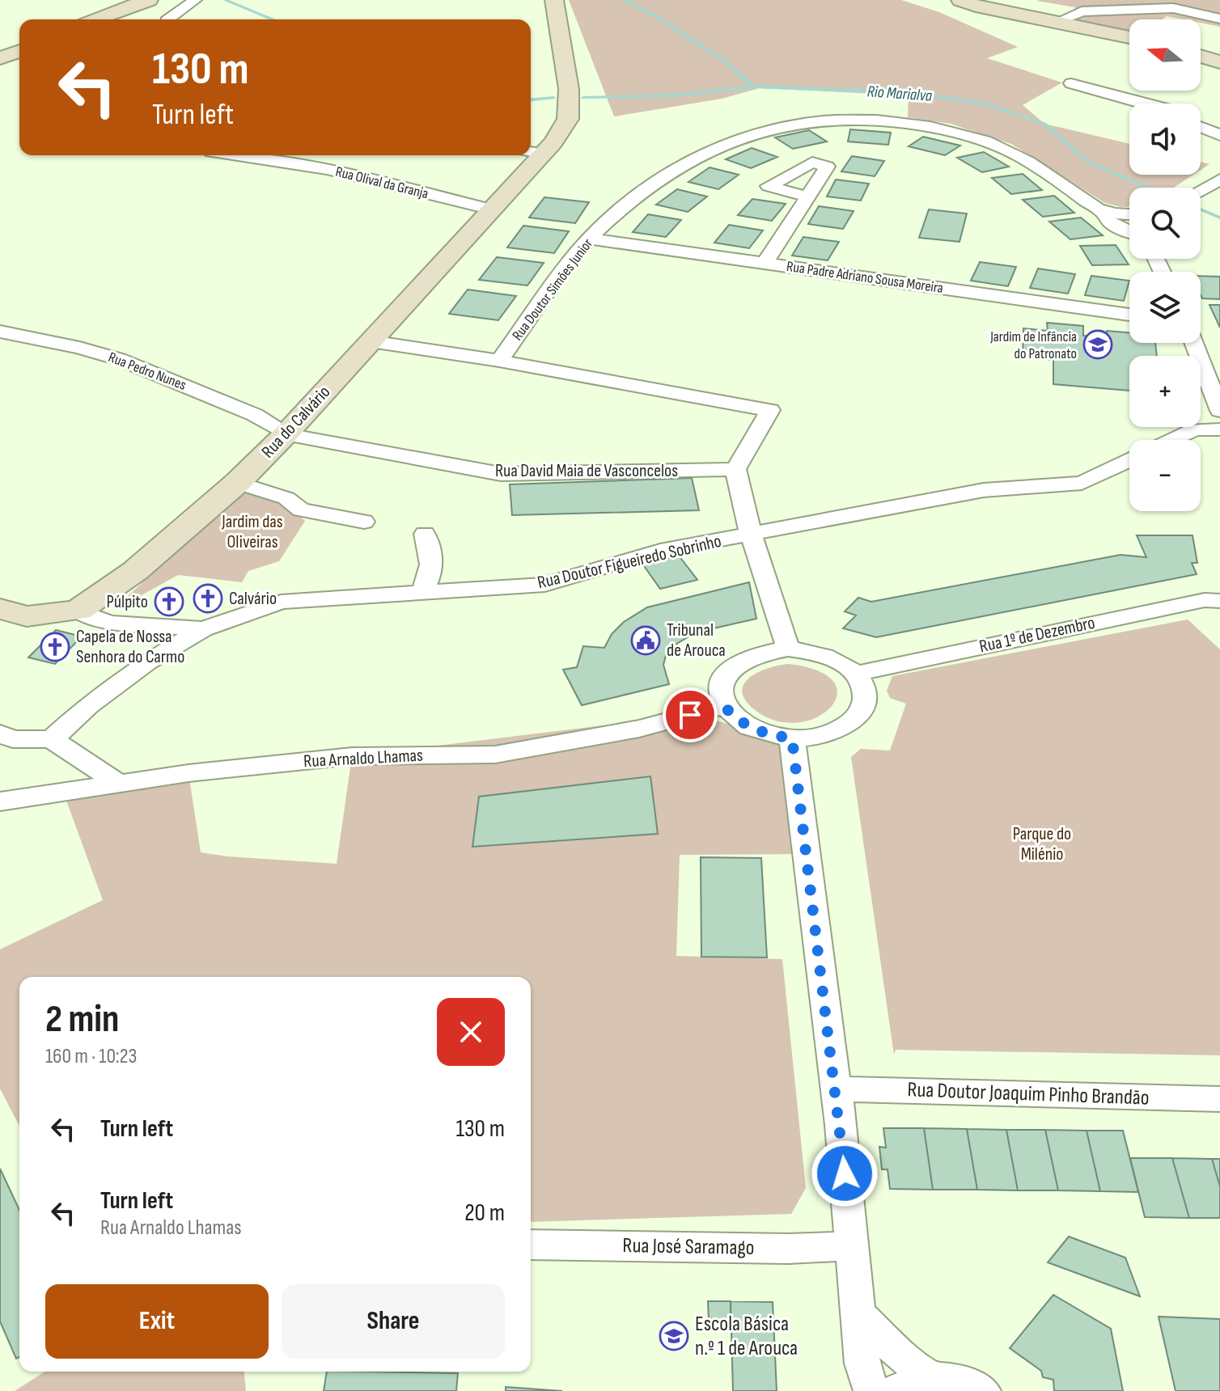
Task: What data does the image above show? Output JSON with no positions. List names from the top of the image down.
{
  "streets": {
    "street": [
      "Rua Olival da Granja",
      "Rua Padre Adriano Sousa Moreira",
      "Rua Doutor Simões Junior",
      "Rua Pedro Nunes",
      "Rua do Calvário",
      "Rua David Maia de Vasconcelos",
      "Rua Doutor Figueiredo Sobrinho",
      "Rua 1º de Dezembro",
      "Rua Arnaldo Lhamas",
      "Rua Doutor Joaquim Pinho Brandão",
      "Rua José Saramago"
    ]
  },
  "crossings": [
    ["Rua Olival da Granja", "Rua do Calvário"],
    ["Rua Padre Adriano Sousa Moreira", "Rua Doutor Simões Junior"],
    ["Rua Pedro Nunes", "Rua do Calvário"],
    ["Rua Pedro Nunes", "Rua David Maia de Vasconcelos"],
    ["Rua do Calvário", "Rua David Maia de Vasconcelos"],
    ["Rua do Calvário", "Rua Doutor Figueiredo Sobrinho"],
    ["Rua 1º de Dezembro", "Rua Arnaldo Lhamas"]
  ],
  "water": ["Rio Marialva"],
  "parks": ["Jardim das Oliveiras", "Parque do Milénio"],
  "places": {
    "school or university": ["Jardim de Infância do Patronato", "Escola Básica n.º 1 de Arouca"],
    "church": ["Calvário", "Púlpito", "Capela de Nossa Senhora do Carmo"],
    "public building": ["Tribunal de Arouca"]
  },
  "north": "left",
  "page": {
    "map_buttons": ["+", "−"],
    "turn": ["130 m", "Turn left"],
    "heading": ["2 min", "160 m · 10:23"],
    "list": [
      {
        "name": "Turn left",
        "value": "130 m"
      },
      {
        "name": "Turn left",
        "note": "Rua Arnaldo Lhamas",
        "value": "20 m"
      }
    ],
    "buttons": ["Exit", "Share"]
  }
}
